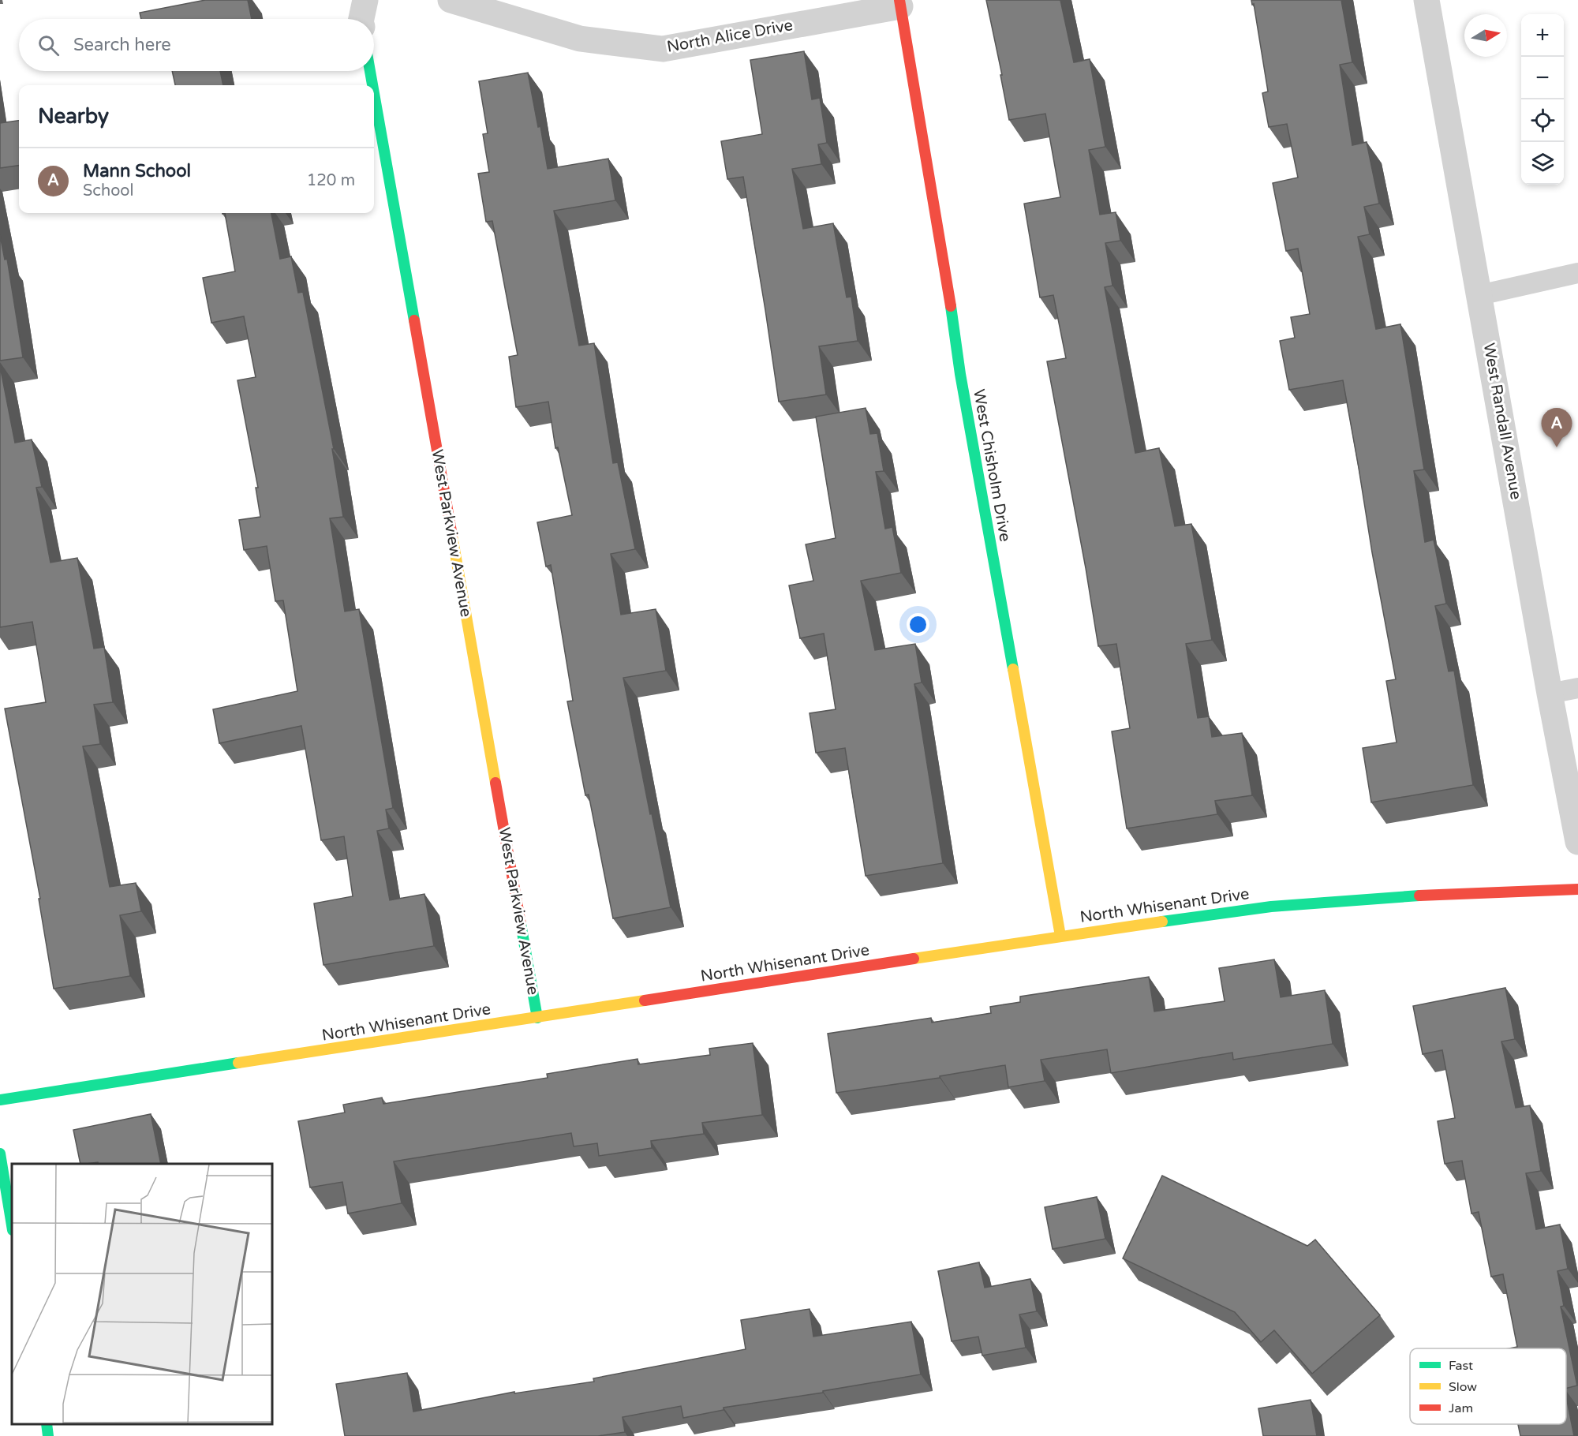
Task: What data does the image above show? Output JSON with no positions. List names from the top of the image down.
{
  "streets": {
    "street": [
      "North Alice Drive",
      "West Randall Avenue",
      "West Chisholm Drive",
      "West Parkview Avenue",
      "North Whisenant Drive"
    ]
  },
  "crossings": [
    ["North Alice Drive", "West Chisholm Drive"],
    ["West Chisholm Drive", "North Whisenant Drive"],
    ["West Parkview Avenue", "North Whisenant Drive"]
  ],
  "legend": ["Fast", "Slow", "Jam"],
  "north": "right",
  "page": {
    "map_buttons": ["+", "−"],
    "search": "Search here",
    "heading": "Nearby",
    "list": [
      {
        "mark": "A",
        "name": "Mann School",
        "note": "School",
        "value": "120 m"
      }
    ],
    "pins": "A"
  }
}
